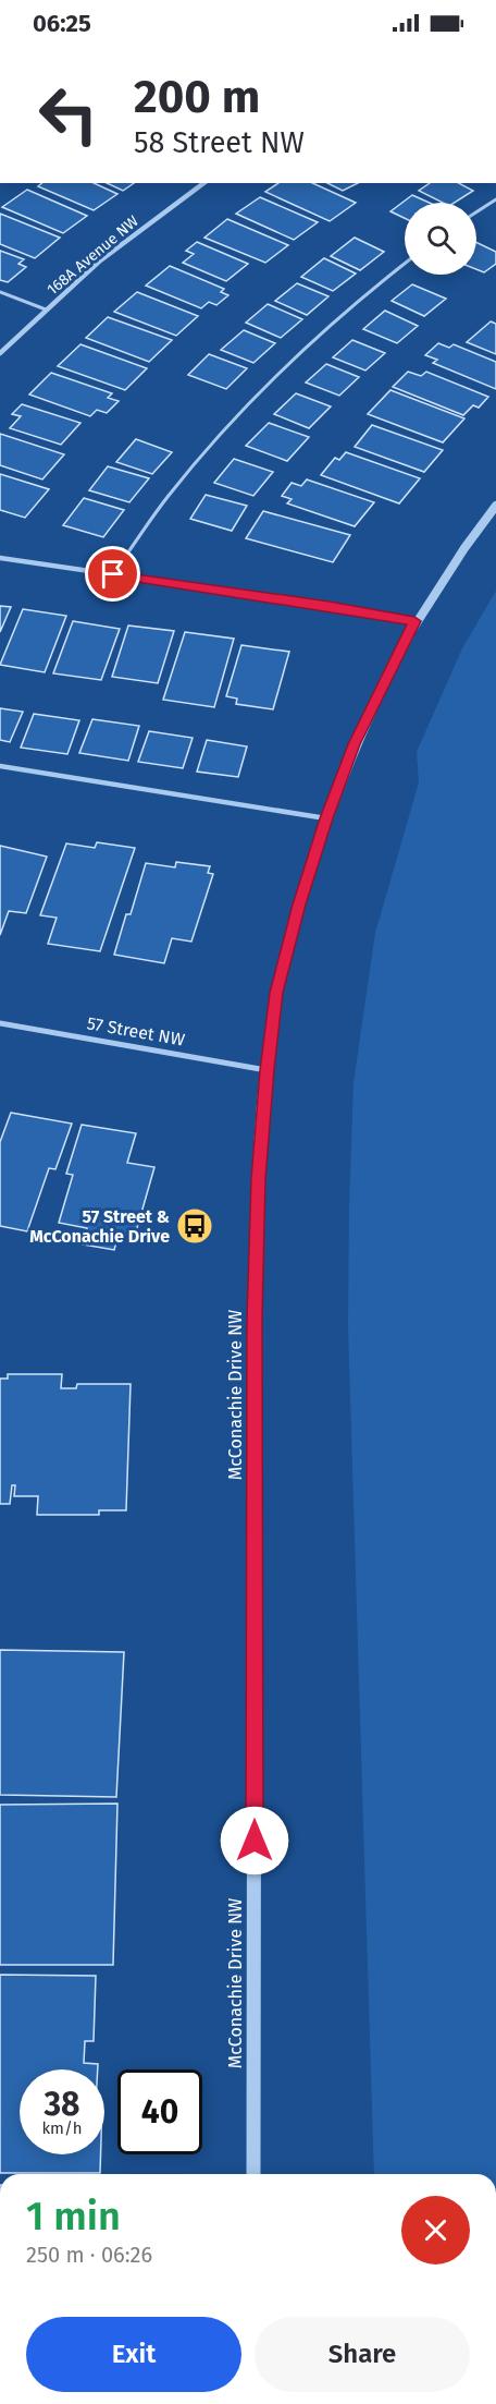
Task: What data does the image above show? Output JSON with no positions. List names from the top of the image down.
{
  "streets": {
    "street": ["168A Avenue NW", "57 Street NW", "McConachie Drive NW"]
  },
  "crossings": [
    ["57 Street NW", "McConachie Drive NW"]
  ],
  "places": {
    "bus stop": ["57 Street & McConachie Drive"]
  },
  "page": {
    "status": "06:25",
    "turn": ["200 m", "58 Street NW"],
    "speed": "38 km/h",
    "limit": "40",
    "heading": ["1 min", "250 m · 06:26"],
    "buttons": ["Exit", "Share"]
  }
}
